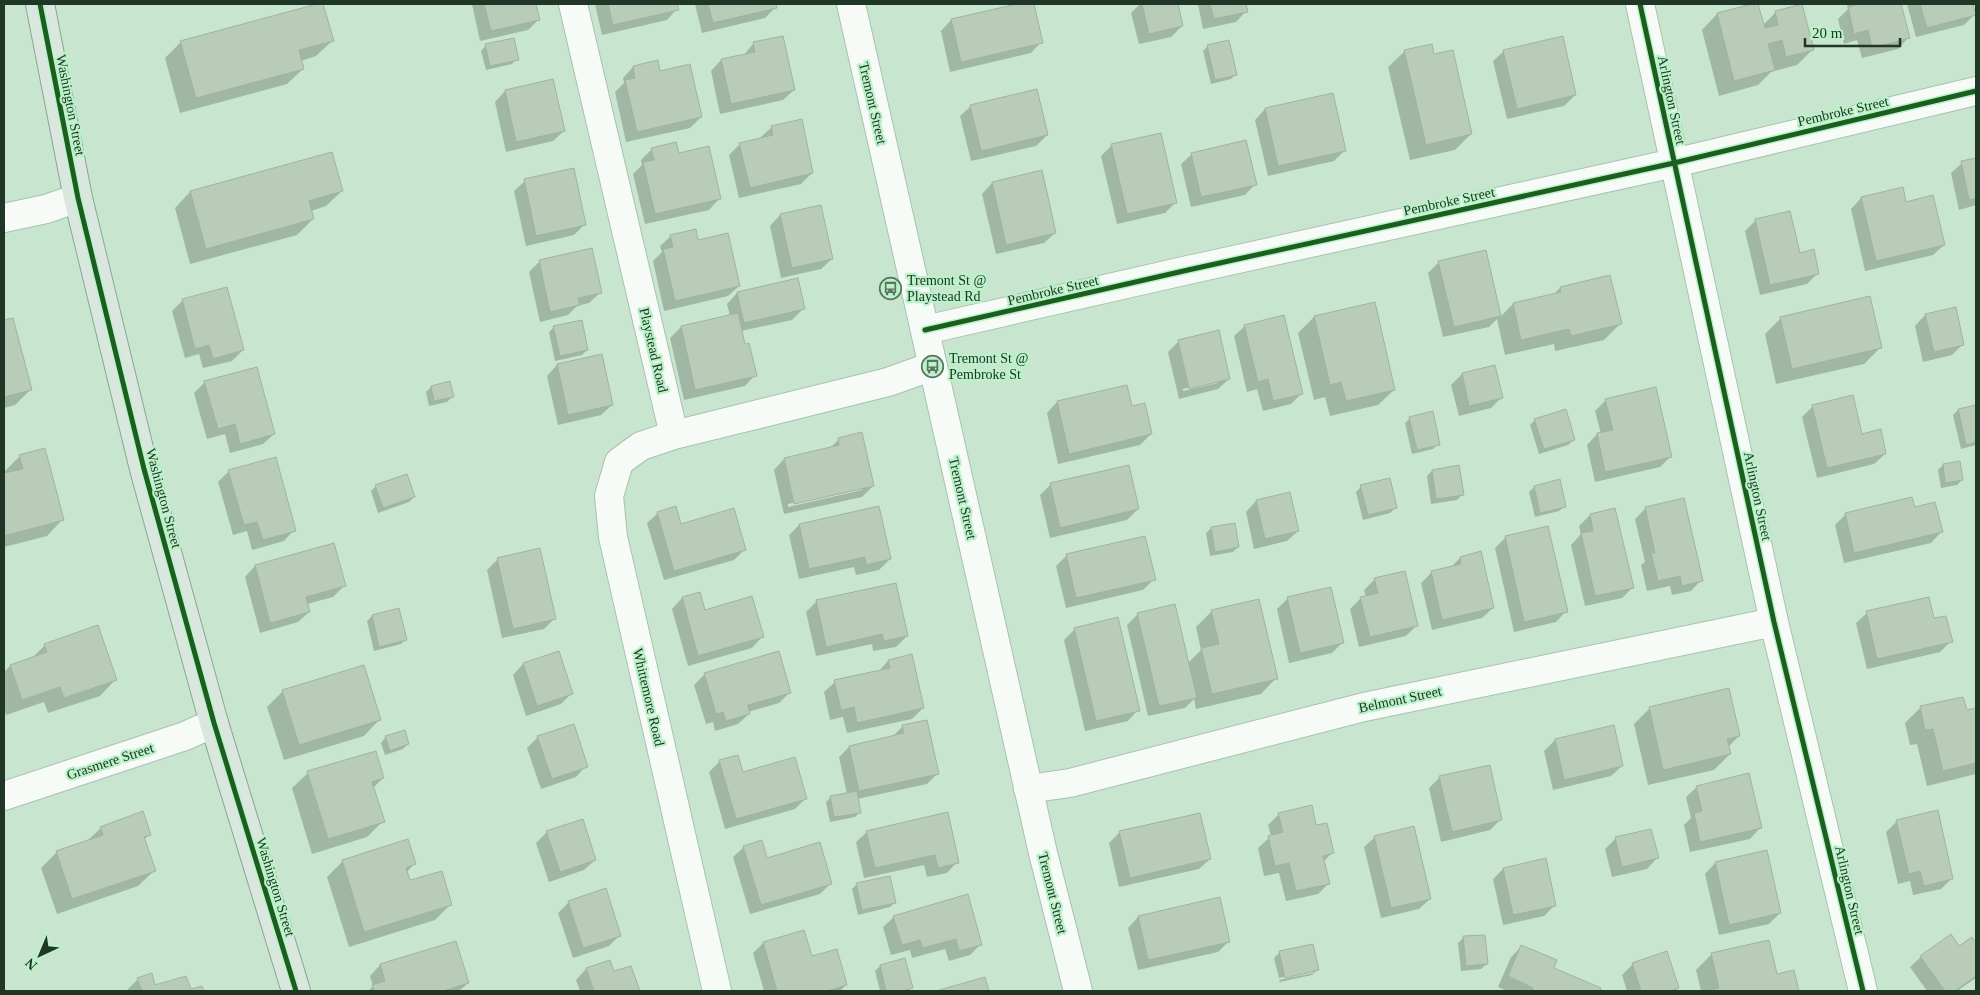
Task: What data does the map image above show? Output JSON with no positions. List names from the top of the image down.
{
  "streets": {
    "main road": ["Washington Street"],
    "street": [
      "Arlington Street",
      "Tremont Street",
      "Pembroke Street",
      "Playstead Road",
      "Whittemore Road",
      "Belmont Street",
      "Grasmere Street"
    ]
  },
  "crossings": [
    ["Arlington Street", "Pembroke Street"],
    ["Arlington Street", "Belmont Street"],
    ["Tremont Street", "Pembroke Street"],
    ["Tremont Street", "Belmont Street"],
    ["Washington Street", "Grasmere Street"],
    ["Playstead Road", "Whittemore Road"]
  ],
  "places": {
    "bus stop": ["Tremont St @ Playstead Rd", "Tremont St @ Pembroke St"]
  },
  "scale_bar": "20 m",
  "north": "bottom left"
}
